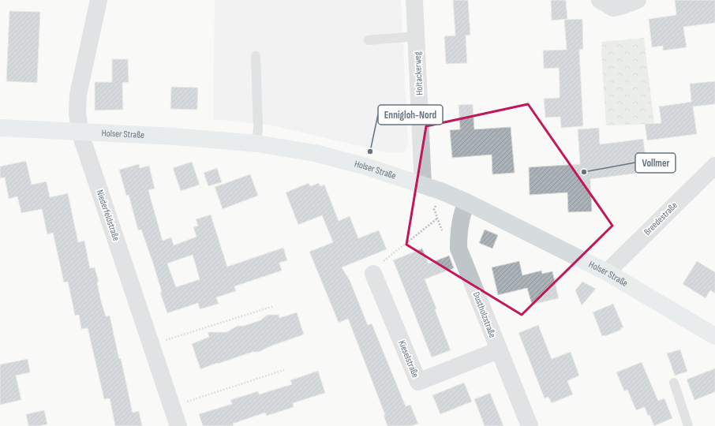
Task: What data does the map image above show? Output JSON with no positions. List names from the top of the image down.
{
  "streets": {
    "main road": ["Holser Straße"],
    "street": [
      "Holtackerweg",
      "Niederfeldstraße",
      "Breedestraße",
      "Dustholzstraße",
      "Kieselstraße"
    ]
  },
  "crossings": [
    ["Holtackerweg", "Holser Straße"],
    ["Holser Straße", "Niederfeldstraße"],
    ["Holser Straße", "Breedestraße"],
    ["Holser Straße", "Dustholzstraße"],
    ["Dustholzstraße", "Kieselstraße"]
  ],
  "places": ["Ennigloh-Nord", "Vollmer"]
}
